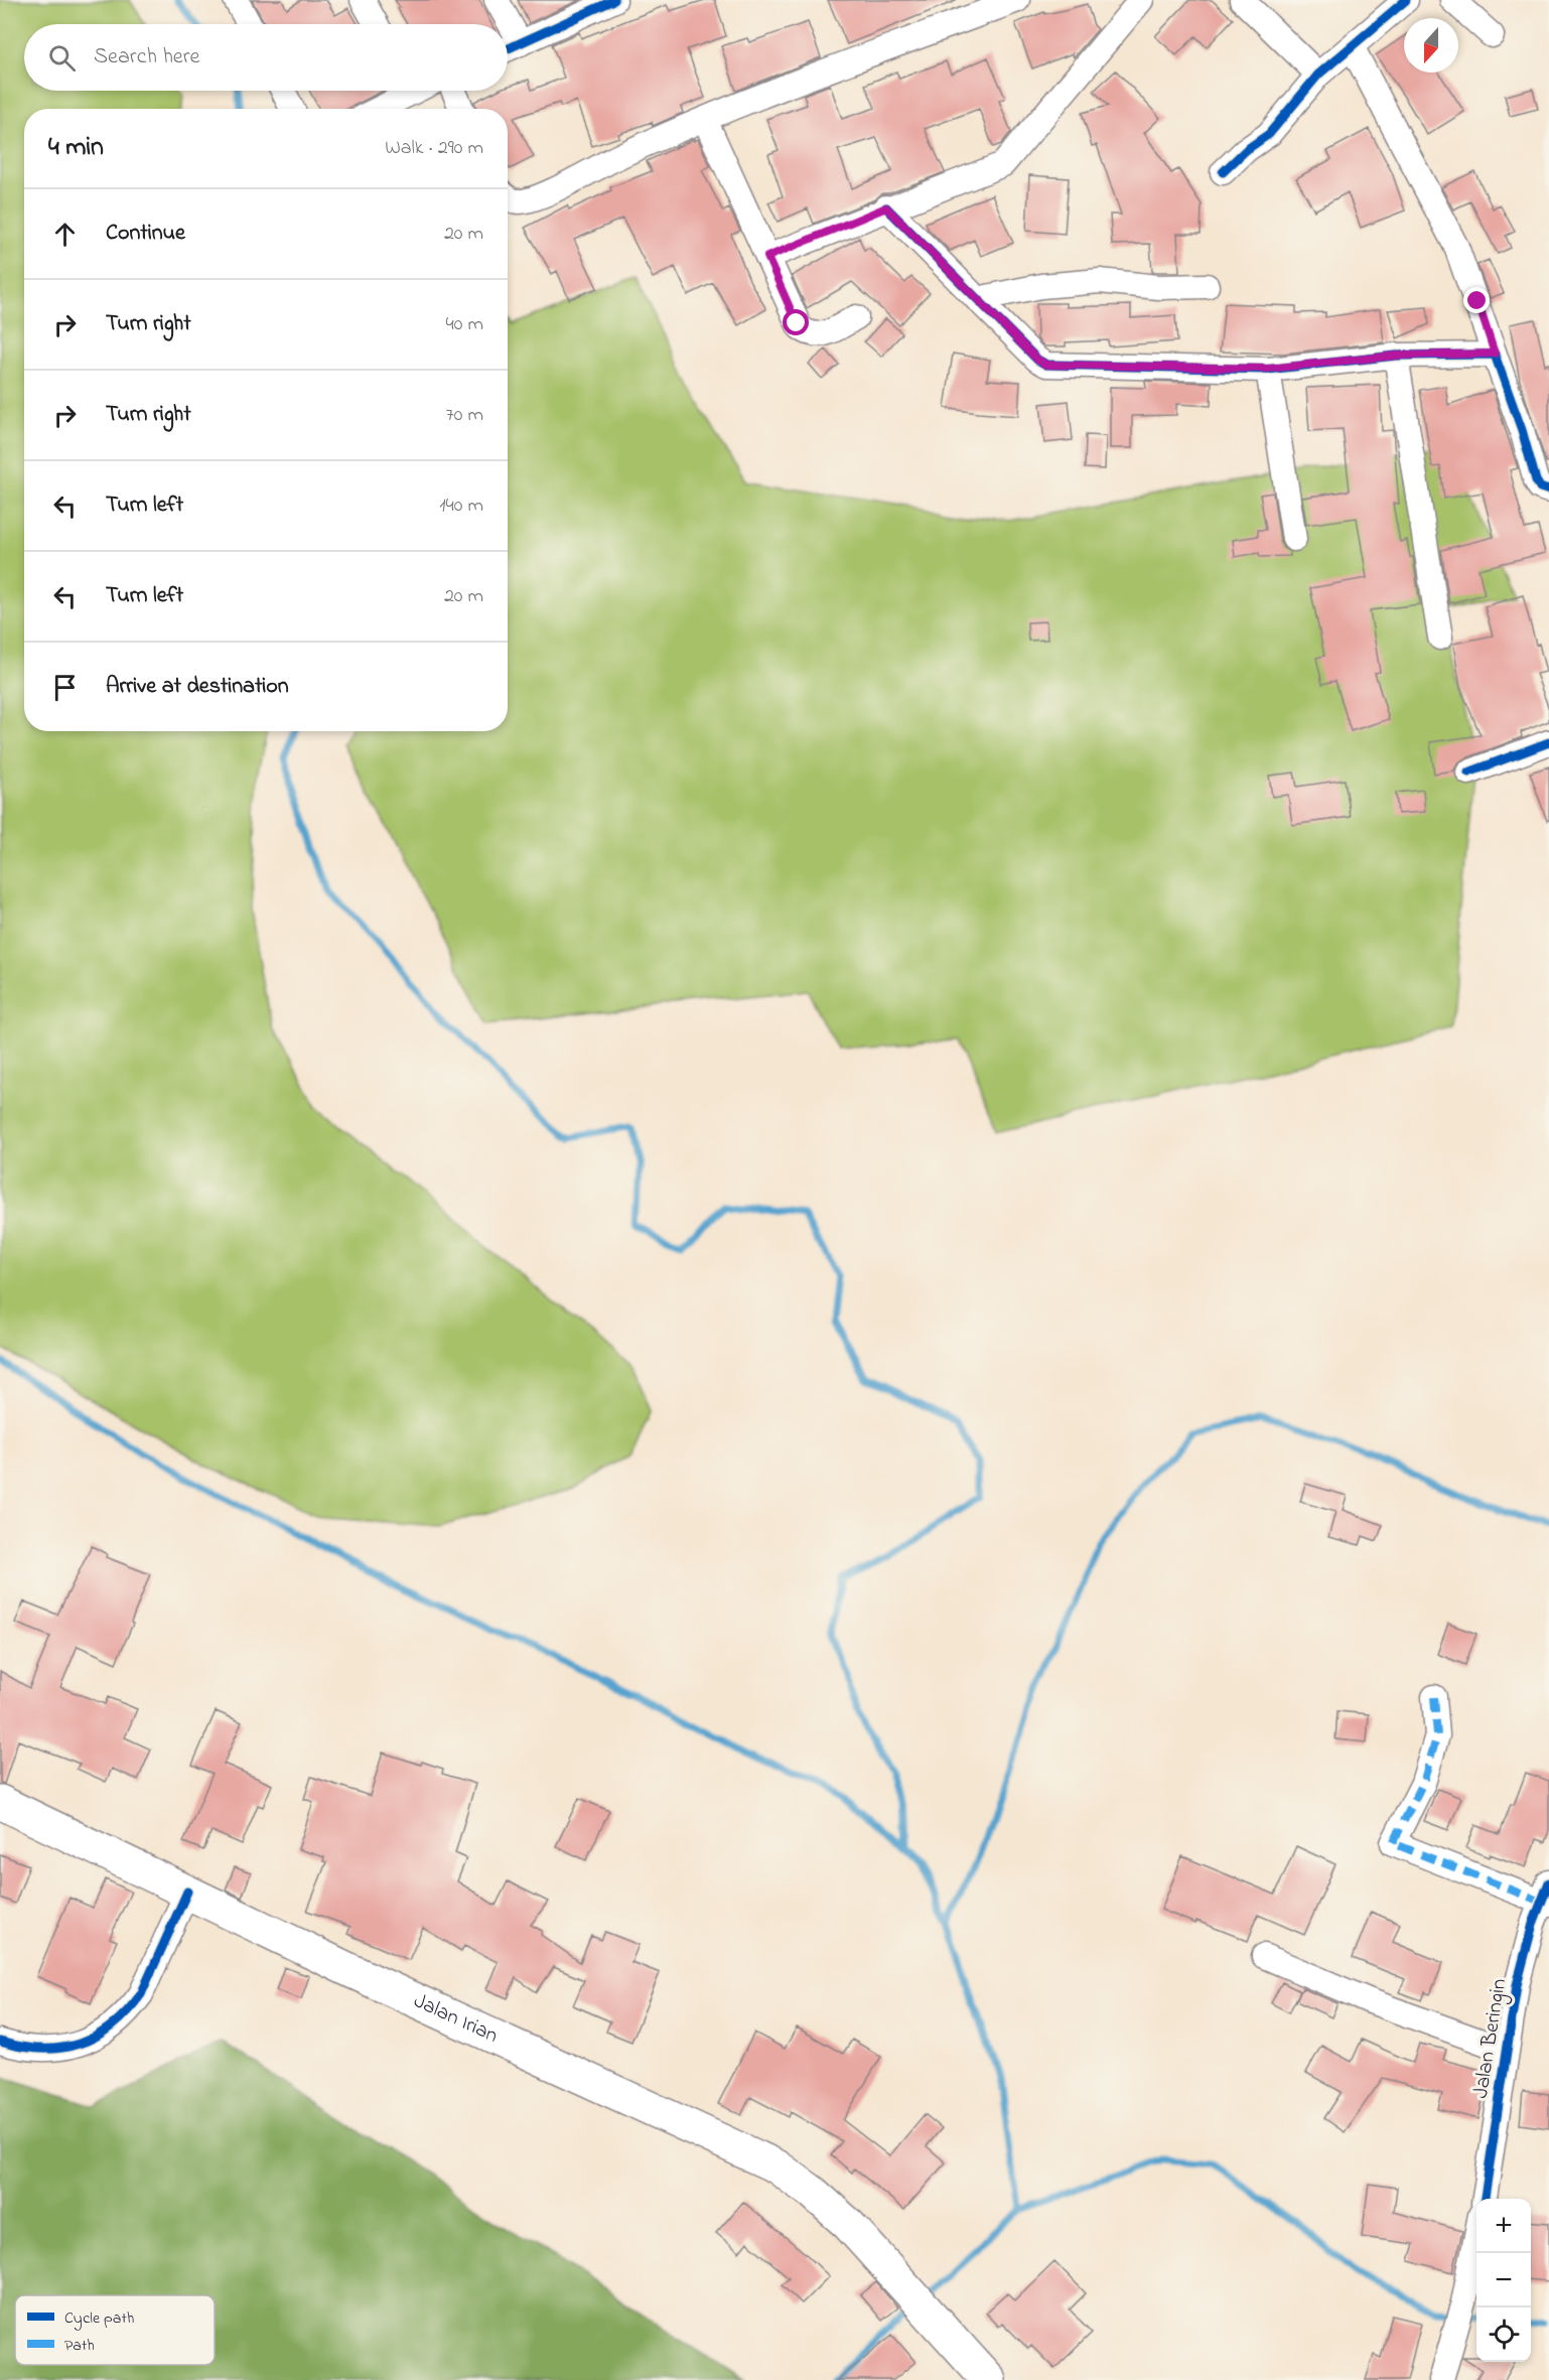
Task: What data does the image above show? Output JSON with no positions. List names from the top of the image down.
{
  "streets": {
    "main road": ["Jalan Irian"],
    "street": ["Jalan Beringin"]
  },
  "legend": ["Cycle path", "Path"],
  "north": "bottom",
  "page": {
    "search": "Search here",
    "heading": ["4 min", "Walk · 290 m"],
    "list": [
      ["Continue", "20 m"],
      ["Turn right", "40 m"],
      ["Turn right", "70 m"],
      ["Turn left", "140 m"],
      ["Turn left", "20 m"],
      "Arrive at destination"
    ],
    "map_buttons": ["+", "−"]
  }
}
